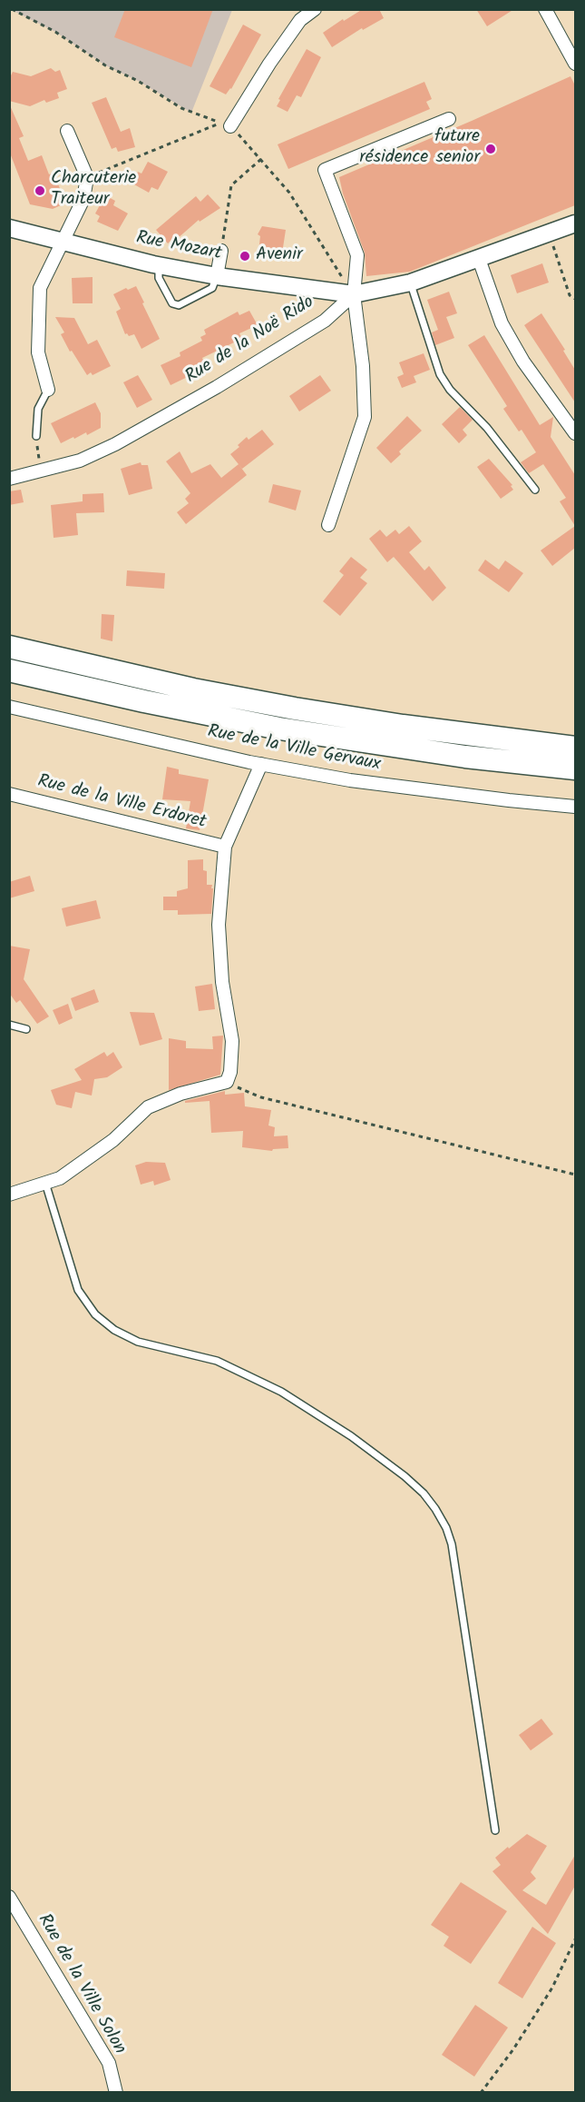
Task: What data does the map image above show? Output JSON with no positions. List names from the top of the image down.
{
  "streets": {
    "street": [
      "Rue Mozart",
      "Rue de la Noë Rido",
      "Rue de la Ville Gervaux",
      "Rue de la Ville Erdoret",
      "Rue de la Ville Solon"
    ]
  },
  "crossings": [
    ["Rue Mozart", "Rue de la Noë Rido"],
    ["Rue de la Ville Gervaux", "Rue de la Ville Erdoret"]
  ],
  "places": ["future résidence senior", "Charcuterie Traiteur", "Avenir"]
}
